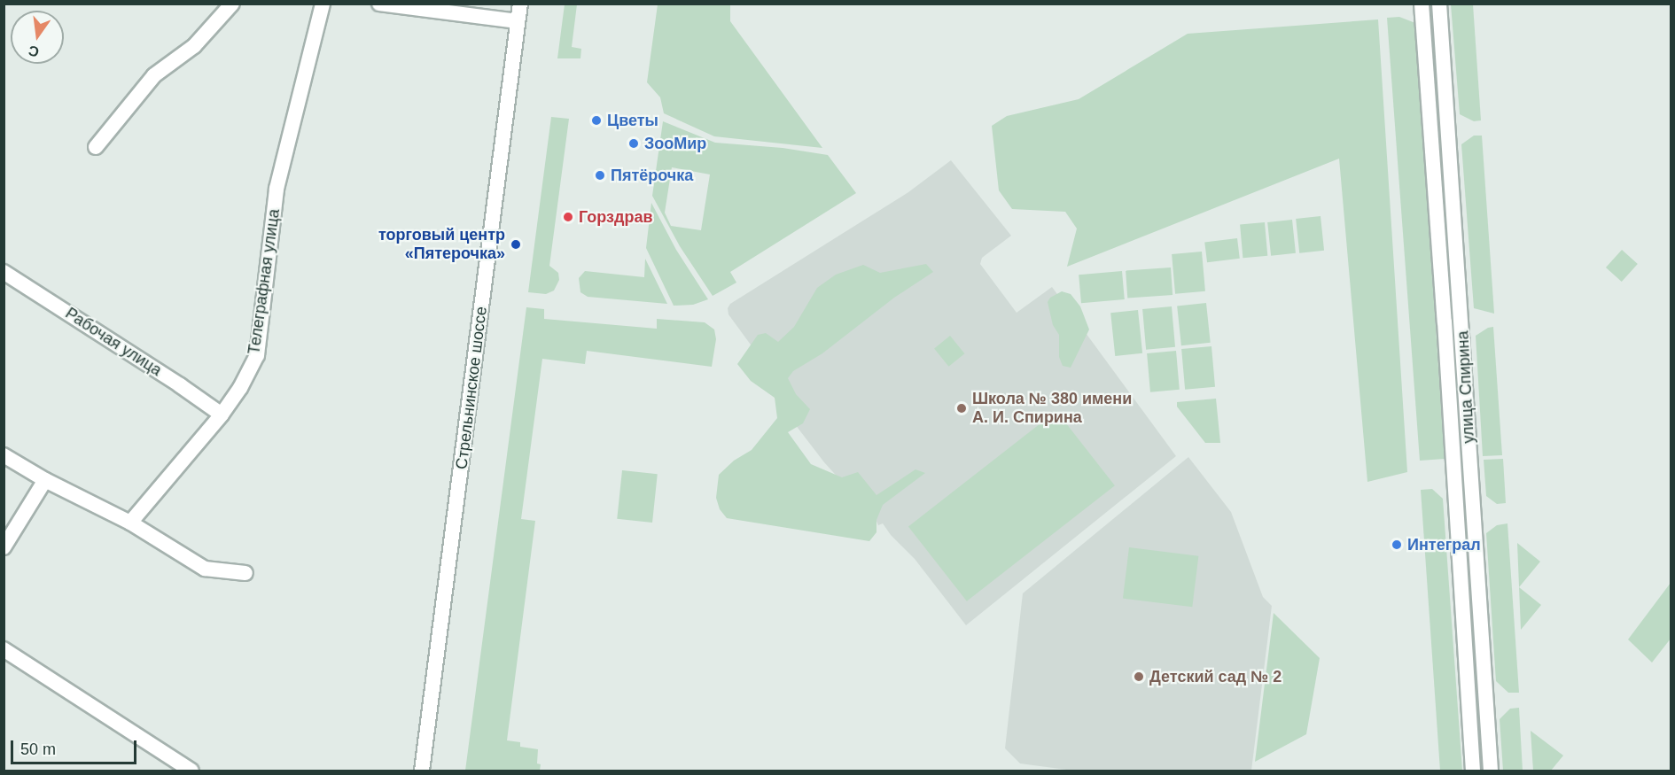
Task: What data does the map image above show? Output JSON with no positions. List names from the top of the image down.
{
  "streets": {
    "street": [
      "Телеграфная улица",
      "Рабочая улица",
      "улица Спирина",
      "Стрельнинское шоссе"
    ]
  },
  "crossings": [
    ["Телеграфная улица", "Рабочая улица"]
  ],
  "places": [
    "Цветы",
    "ЗооМир",
    "Пятёрочка",
    "Горздрав",
    "торговый центр «Пятерочка»",
    "Школа № 380 имени А. И. Спирина",
    "Интеграл",
    "Детский сад № 2"
  ],
  "scale_bar": "50 m",
  "north": "bottom"
}
